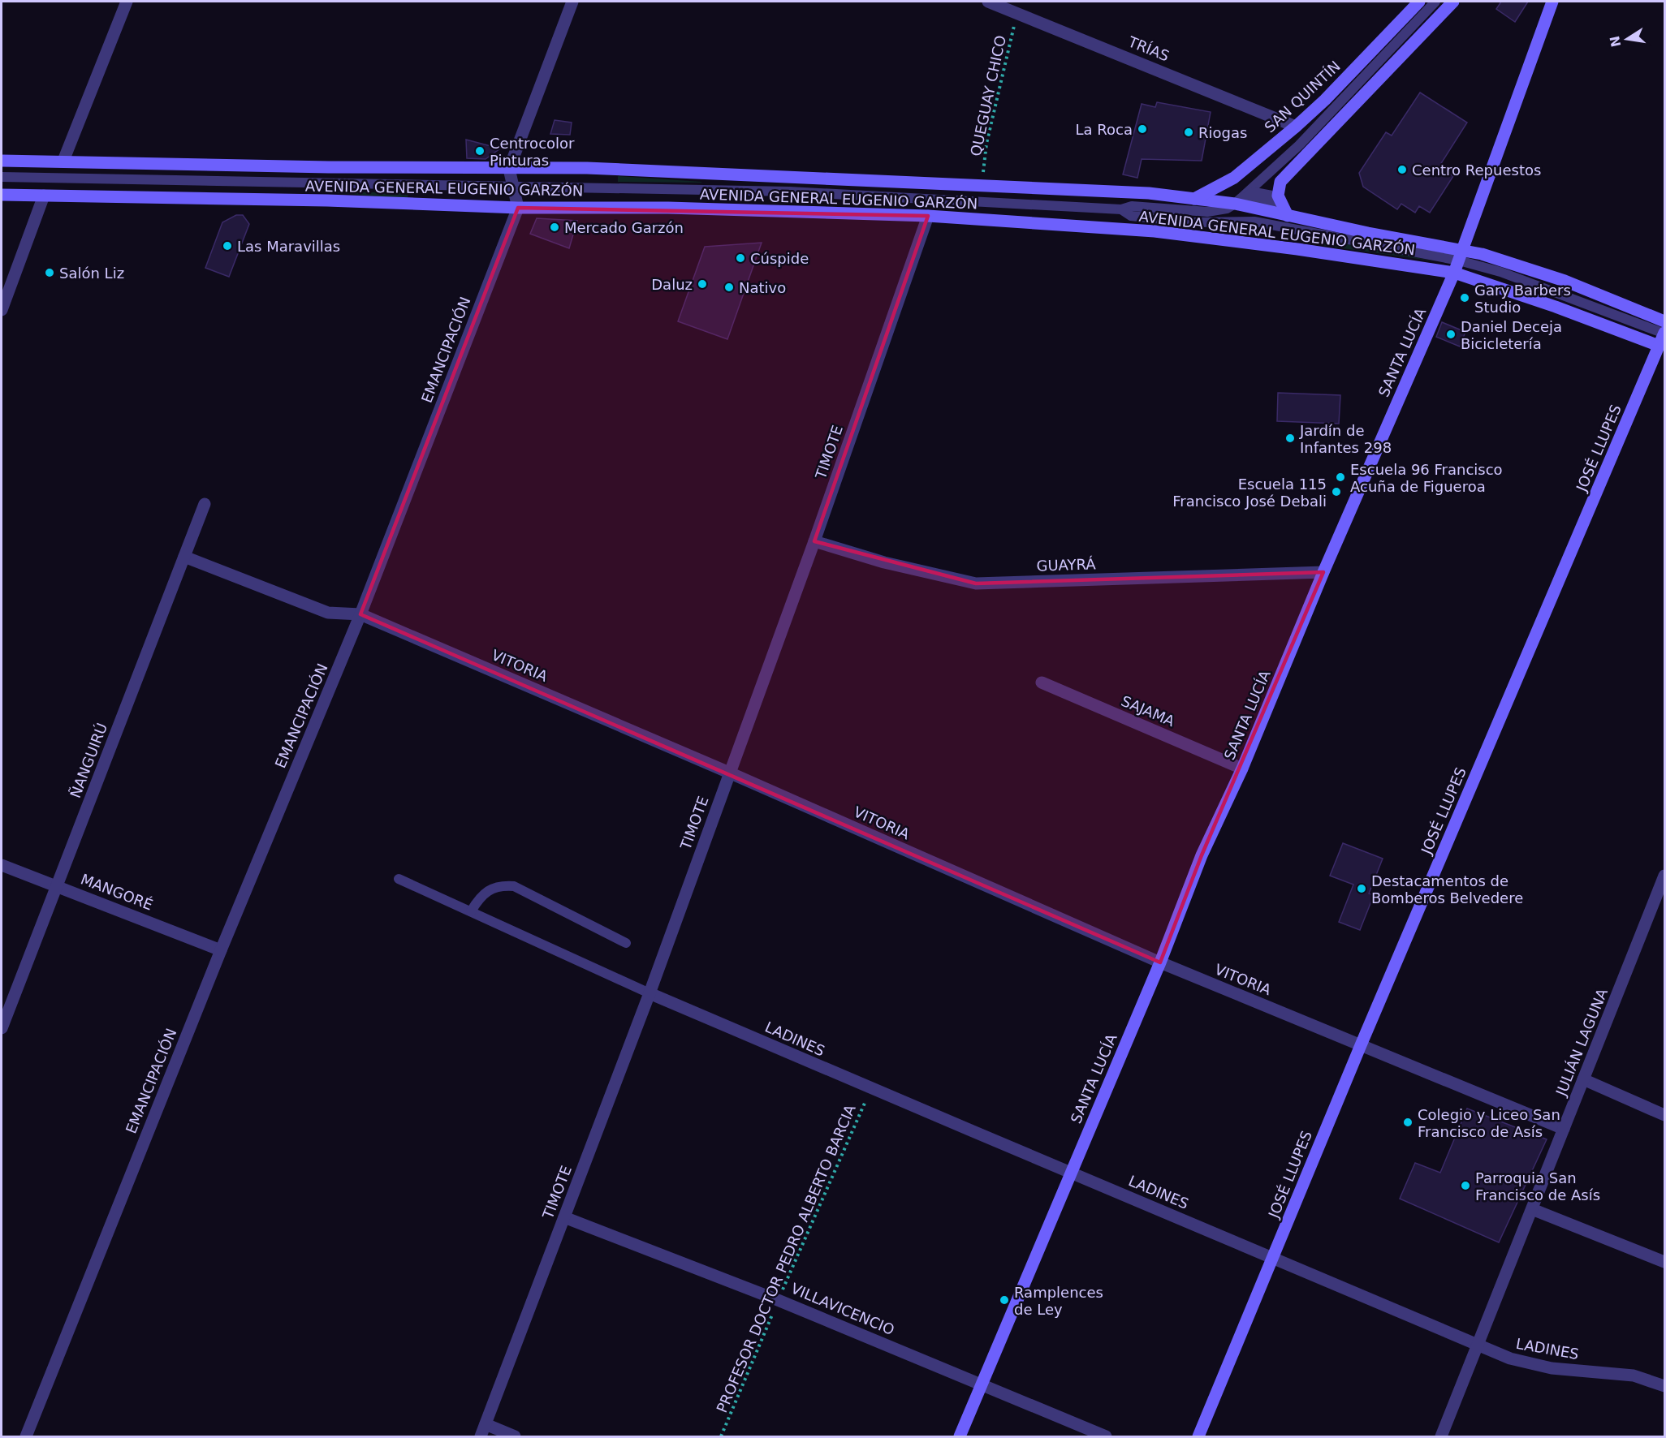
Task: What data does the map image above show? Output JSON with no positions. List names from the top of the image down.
{
  "streets": {
    "main road": [
      "SAN QUINTÍN",
      "AVENIDA GENERAL EUGENIO GARZÓN",
      "SANTA LUCÍA",
      "JOSÉ LLUPES"
    ],
    "street": [
      "TRÍAS",
      "EMANCIPACIÓN",
      "TIMOTE",
      "GUAYRÁ",
      "VITORIA",
      "SAJAMA",
      "ÑANGUIRÚ",
      "MANGORÉ",
      "LADINES",
      "JULIÁN LAGUNA",
      "VILLAVICENCIO"
    ],
    "path": ["QUEGUAY CHICO", "PROFESOR DOCTOR PEDRO ALBERTO BARCIA"]
  },
  "crossings": [
    ["TRÍAS", "QUEGUAY CHICO"],
    ["TRÍAS", "SAN QUINTÍN"],
    ["QUEGUAY CHICO", "AVENIDA GENERAL EUGENIO GARZÓN"],
    ["SAN QUINTÍN", "AVENIDA GENERAL EUGENIO GARZÓN"],
    ["AVENIDA GENERAL EUGENIO GARZÓN", "EMANCIPACIÓN"],
    ["AVENIDA GENERAL EUGENIO GARZÓN", "SANTA LUCÍA"],
    ["AVENIDA GENERAL EUGENIO GARZÓN", "JOSÉ LLUPES"],
    ["AVENIDA GENERAL EUGENIO GARZÓN", "TIMOTE"],
    ["EMANCIPACIÓN", "VITORIA"],
    ["EMANCIPACIÓN", "MANGORÉ"],
    ["SANTA LUCÍA", "GUAYRÁ"],
    ["SANTA LUCÍA", "VITORIA"],
    ["SANTA LUCÍA", "SAJAMA"],
    ["SANTA LUCÍA", "LADINES"],
    ["SANTA LUCÍA", "VILLAVICENCIO"],
    ["JOSÉ LLUPES", "VITORIA"],
    ["JOSÉ LLUPES", "LADINES"],
    ["TIMOTE", "GUAYRÁ"],
    ["TIMOTE", "VITORIA"],
    ["TIMOTE", "LADINES"],
    ["TIMOTE", "VILLAVICENCIO"],
    ["VITORIA", "ÑANGUIRÚ"],
    ["VITORIA", "JULIÁN LAGUNA"],
    ["ÑANGUIRÚ", "MANGORÉ"],
    ["LADINES", "JULIÁN LAGUNA"],
    ["LADINES", "PROFESOR DOCTOR PEDRO ALBERTO BARCIA"],
    ["PROFESOR DOCTOR PEDRO ALBERTO BARCIA", "VILLAVICENCIO"]
  ],
  "places": [
    "La Roca",
    "Riogas",
    "Centrocolor Pinturas",
    "Centro Repuestos",
    "Mercado Garzón",
    "Las Maravillas",
    "Cúspide",
    "Salón Liz",
    "Daluz",
    "Nativo",
    "Gary Barbers Studio",
    "Daniel Deceja Bicicletería",
    "Jardín de Infantes 298",
    "Escuela 96 Francisco Acuña de Figueroa",
    "Escuela 115 Francisco José Debali",
    "Destacamentos de Bomberos Belvedere",
    "Colegio y Liceo San Francisco de Asís",
    "Parroquia San Francisco de Asís",
    "Ramplences de Ley"
  ],
  "north": "left"
}
